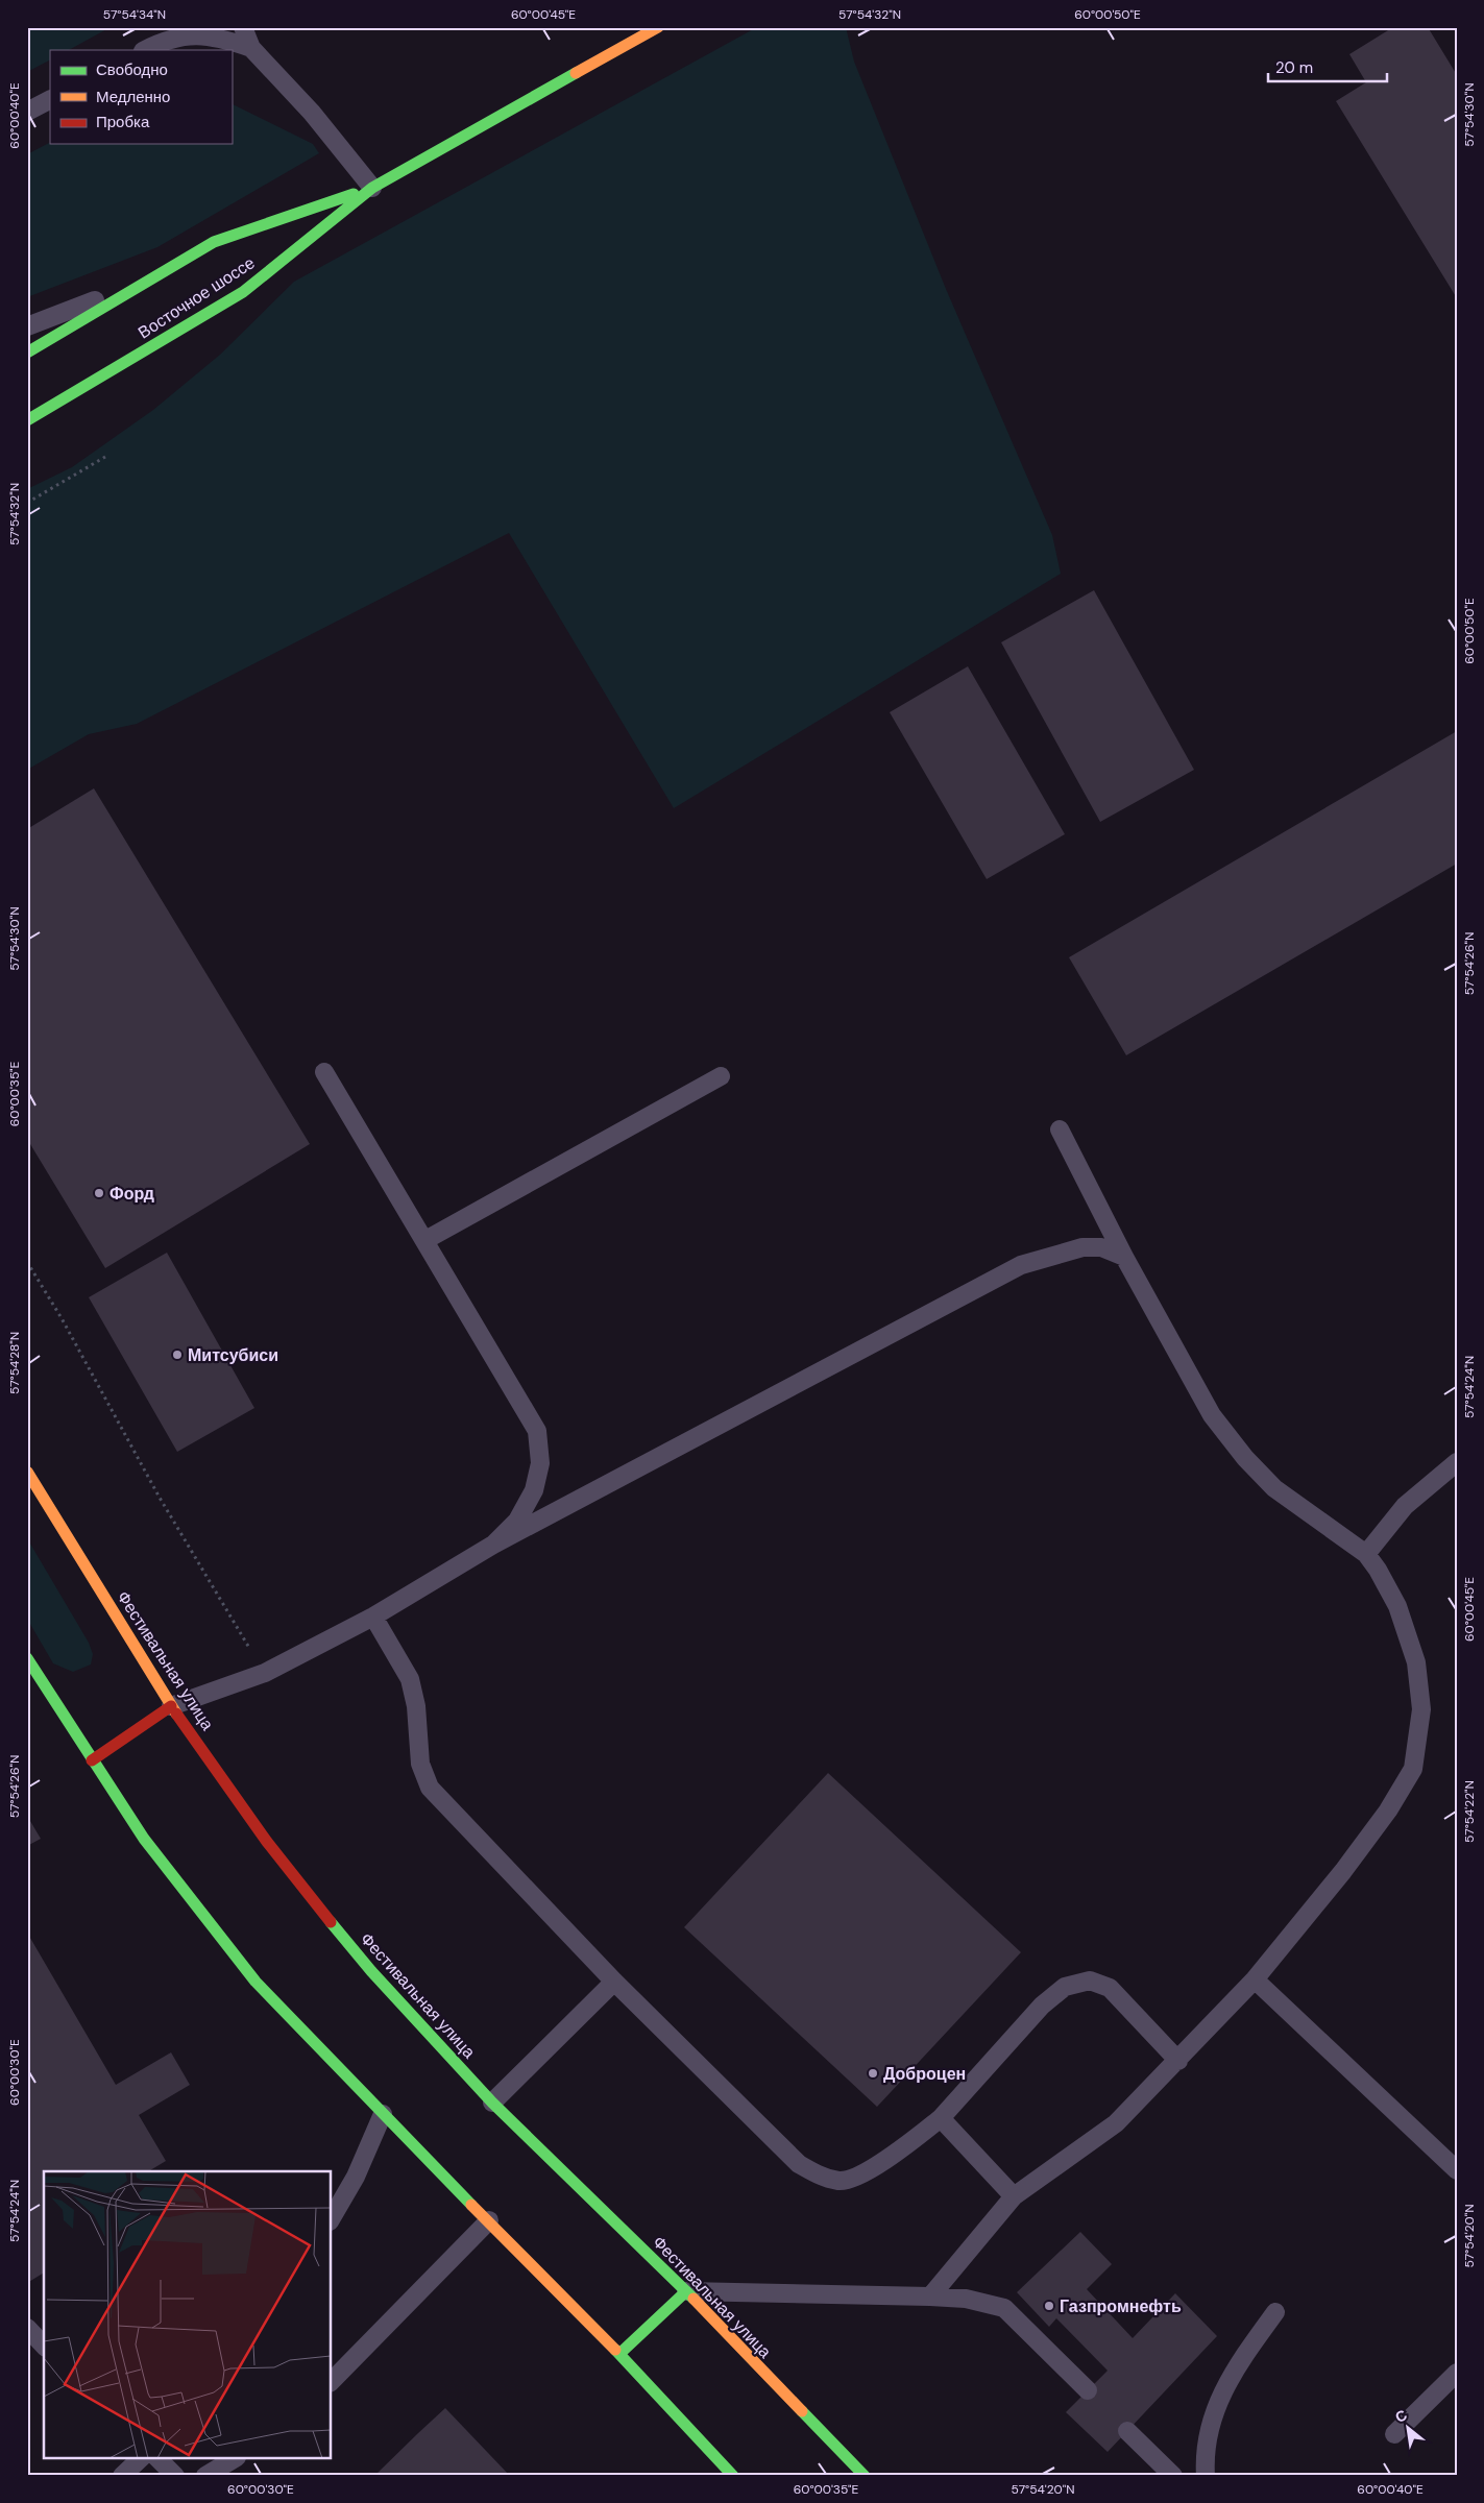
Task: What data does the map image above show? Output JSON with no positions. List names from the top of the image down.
{
  "streets": {
    "main road": ["Восточное шоссе", "Фестивальная улица"]
  },
  "places": [
    "Форд",
    "Митсубиси",
    "Доброцен",
    "Газпромнефть"
  ],
  "legend": ["Свободно", "Медленно", "Пробка"],
  "scale_bar": "20 m",
  "north": "top left",
  "coordinates": [
    "57°54'34\"N",
    "60°00'45\"E",
    "57°54'32\"N",
    "60°00'50\"E",
    "57°54'30\"N",
    "60°00'40\"E",
    "57°54'26\"N",
    "60°00'35\"E",
    "57°54'28\"N",
    "57°54'24\"N",
    "57°54'22\"N",
    "60°00'30\"E",
    "57°54'20\"N"
  ]
}
